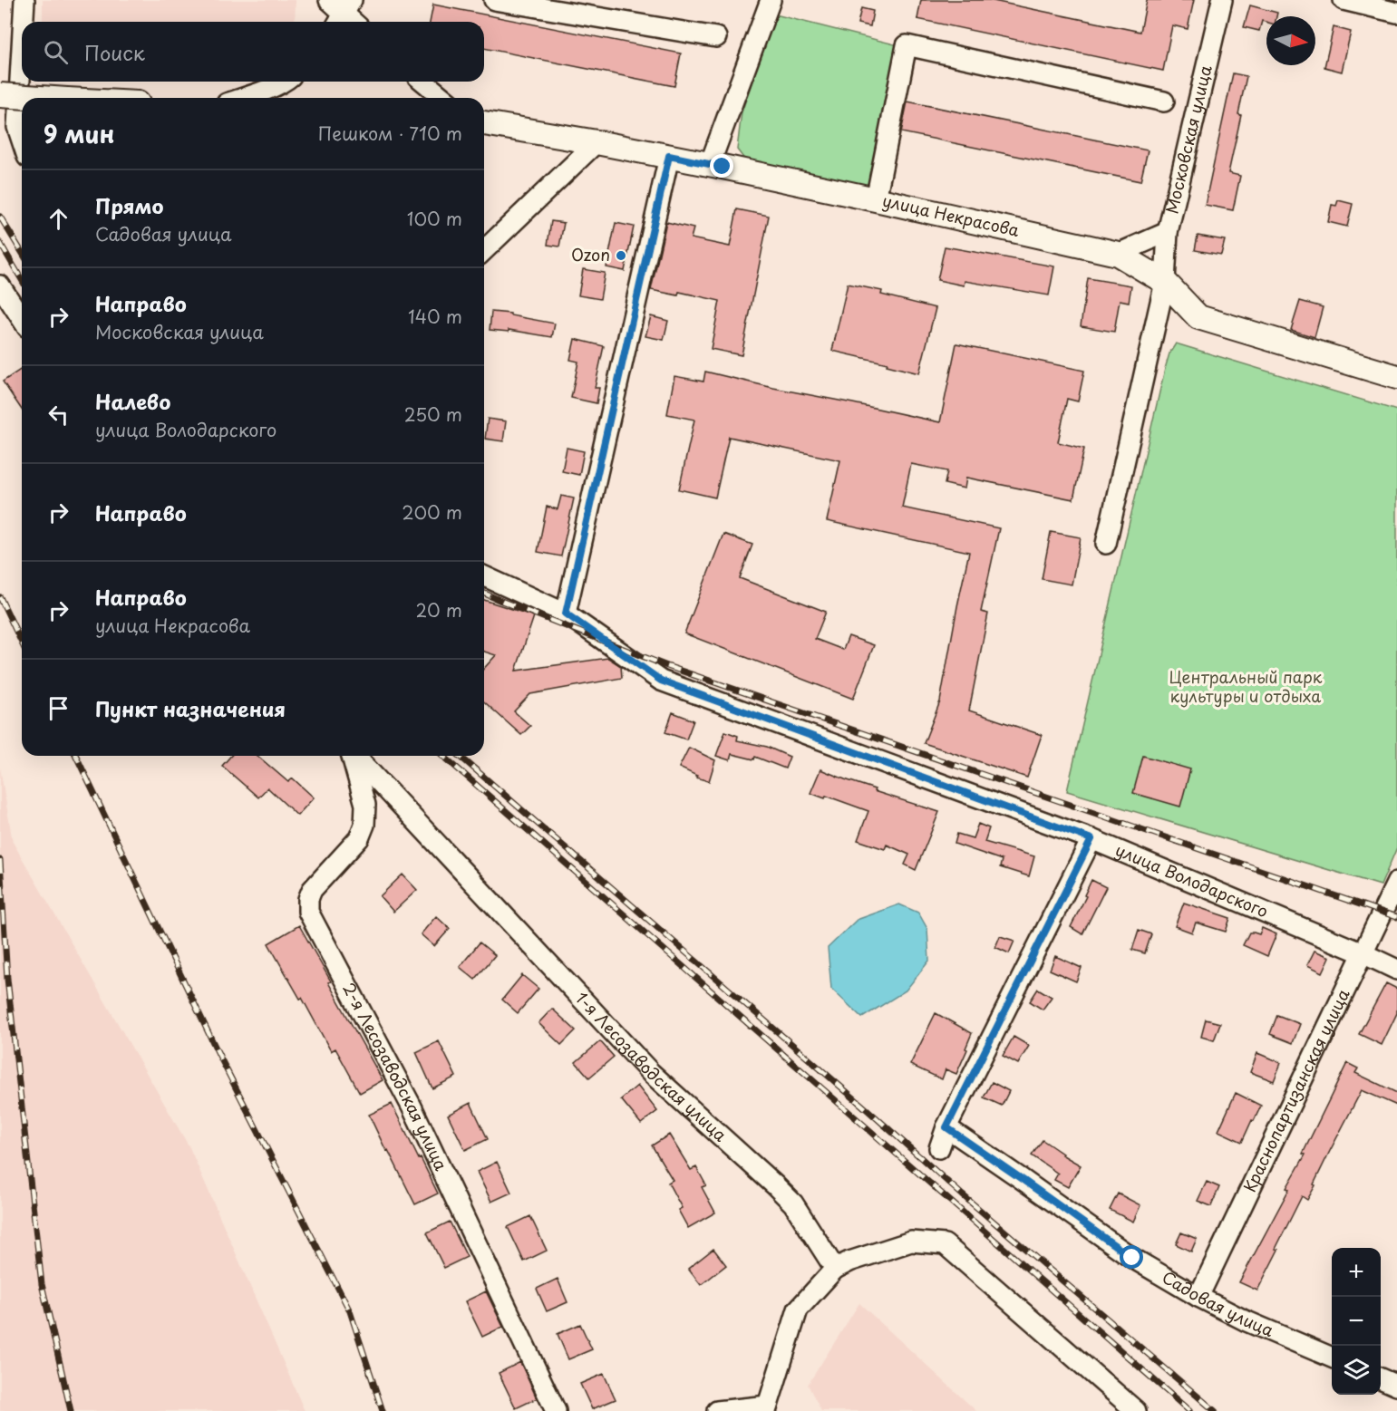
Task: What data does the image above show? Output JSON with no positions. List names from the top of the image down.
{
  "streets": {
    "main road": ["улица Некрасова"],
    "street": [
      "Московская улица",
      "улица Володарского",
      "1-я Лесозаводская улица",
      "2-я Лесозаводская улица",
      "Краснопартизанская улица",
      "Садовая улица"
    ]
  },
  "crossings": [
    ["Московская улица", "улица Некрасова"],
    ["улица Володарского", "Краснопартизанская улица"],
    ["Краснопартизанская улица", "Садовая улица"]
  ],
  "parks": ["Центральный парк культуры и отдыха"],
  "places": ["Ozon"],
  "north": "right",
  "page": {
    "search": "Поиск",
    "heading": ["9 мин", "Пешком · 710 m"],
    "list": [
      ["Прямо", "Садовая улица", "100 m"],
      ["Направо", "Московская улица", "140 m"],
      ["Налево", "улица Володарского", "250 m"],
      ["Направо", "200 m"],
      ["Направо", "улица Некрасова", "20 m"],
      "Пункт назначения"
    ],
    "map_buttons": ["+", "−"]
  }
}
